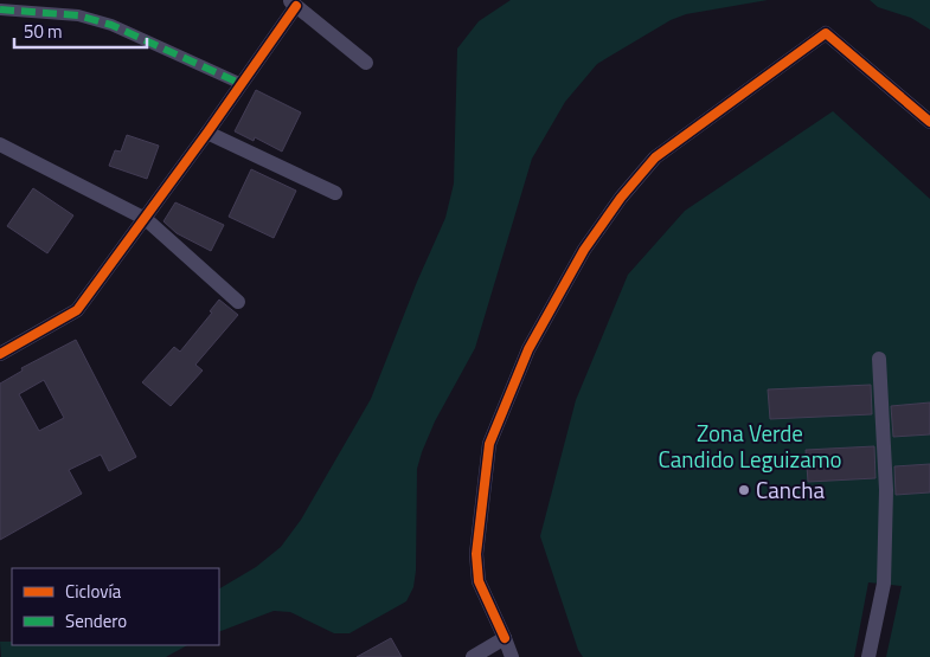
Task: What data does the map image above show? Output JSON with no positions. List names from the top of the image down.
{
  "parks": ["Zona Verde Candido Leguizamo"],
  "places": ["Cancha"],
  "legend": ["Ciclovía", "Sendero"],
  "scale_bar": "50 m"
}
